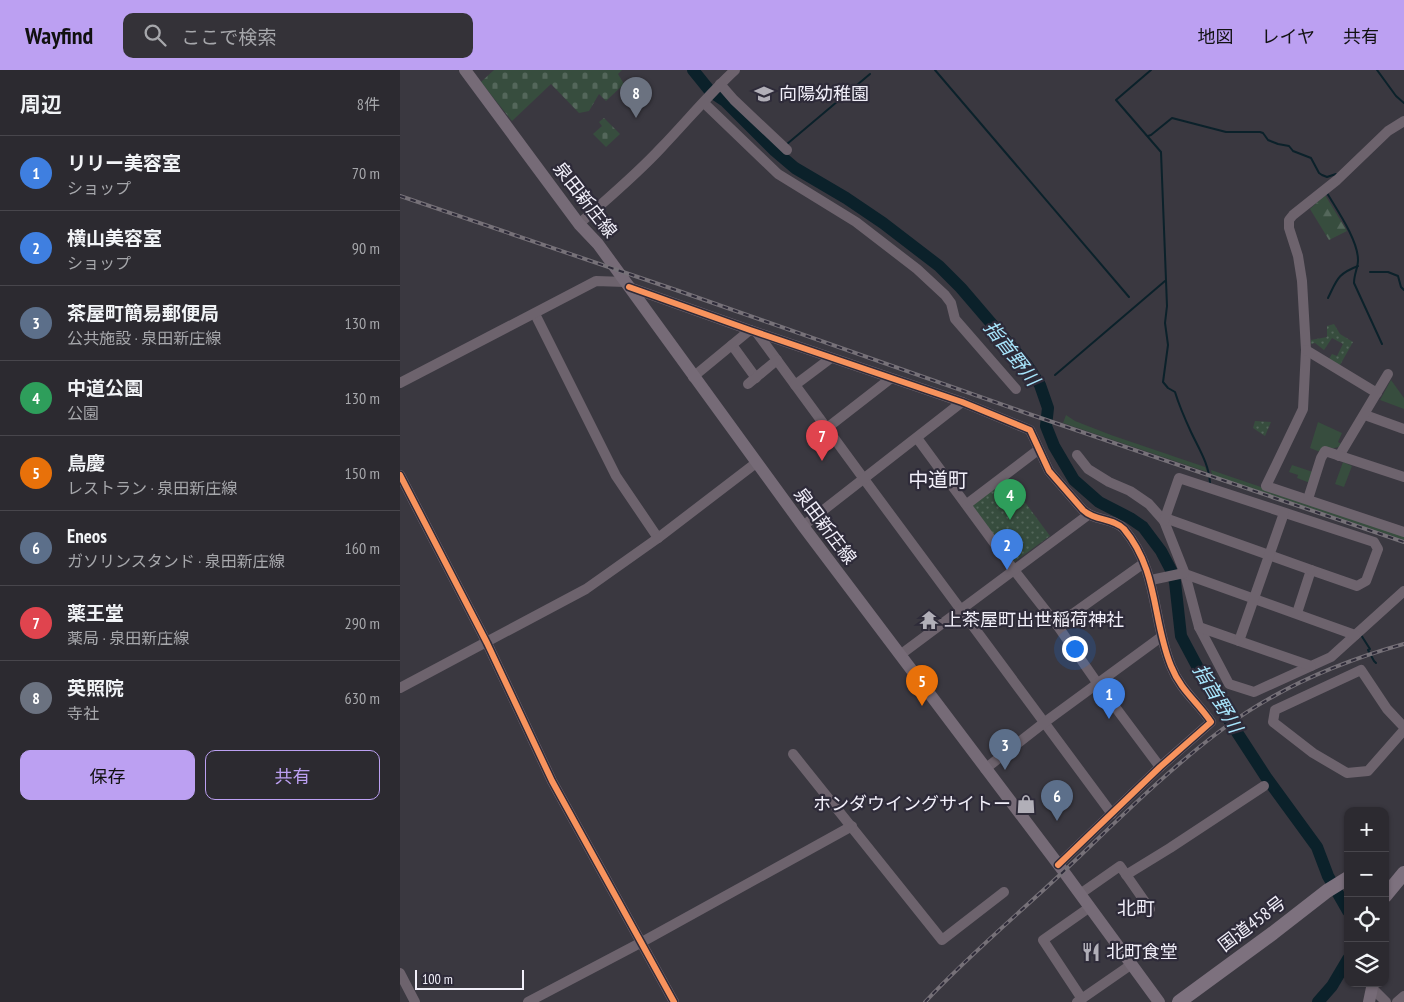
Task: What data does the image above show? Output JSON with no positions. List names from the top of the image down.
{
  "streets": {
    "highway": ["国道458号"],
    "main road": ["泉田新庄線"]
  },
  "districts": ["中道町", "北町"],
  "water": ["指首野川"],
  "places": {
    "school or university": ["向陽幼稚園"],
    "temple": ["上茶屋町出世稲荷神社"],
    "shop": ["ホンダウイングサイトー"],
    "restaurant": ["北町食堂"]
  },
  "scale_bar": "100 m",
  "page": {
    "header": "Wayfind",
    "search": "ここで検索",
    "nav": ["地図", "レイヤ", "共有"],
    "heading": ["周辺", "8件"],
    "pins": [
      "8",
      "7",
      "4",
      "2",
      "5",
      "1",
      "3",
      "6"
    ],
    "list": [
      {
        "mark": "1",
        "name": "リリー美容室",
        "note": "ショップ",
        "value": "70 m"
      },
      {
        "mark": "2",
        "name": "横山美容室",
        "note": "ショップ",
        "value": "90 m"
      },
      {
        "mark": "3",
        "name": "茶屋町簡易郵便局",
        "note": "公共施設 · 泉田新庄線",
        "value": "130 m"
      },
      {
        "mark": "4",
        "name": "中道公園",
        "note": "公園",
        "value": "130 m"
      },
      {
        "mark": "5",
        "name": "鳥慶",
        "note": "レストラン · 泉田新庄線",
        "value": "150 m"
      },
      {
        "mark": "6",
        "name": "Eneos",
        "note": "ガソリンスタンド · 泉田新庄線",
        "value": "160 m"
      },
      {
        "mark": "7",
        "name": "薬王堂",
        "note": "薬局 · 泉田新庄線",
        "value": "290 m"
      },
      {
        "mark": "8",
        "name": "英照院",
        "note": "寺社",
        "value": "630 m"
      }
    ],
    "buttons": ["保存", "共有"],
    "map_buttons": ["+", "−"],
    "scale": "100 m"
  }
}
